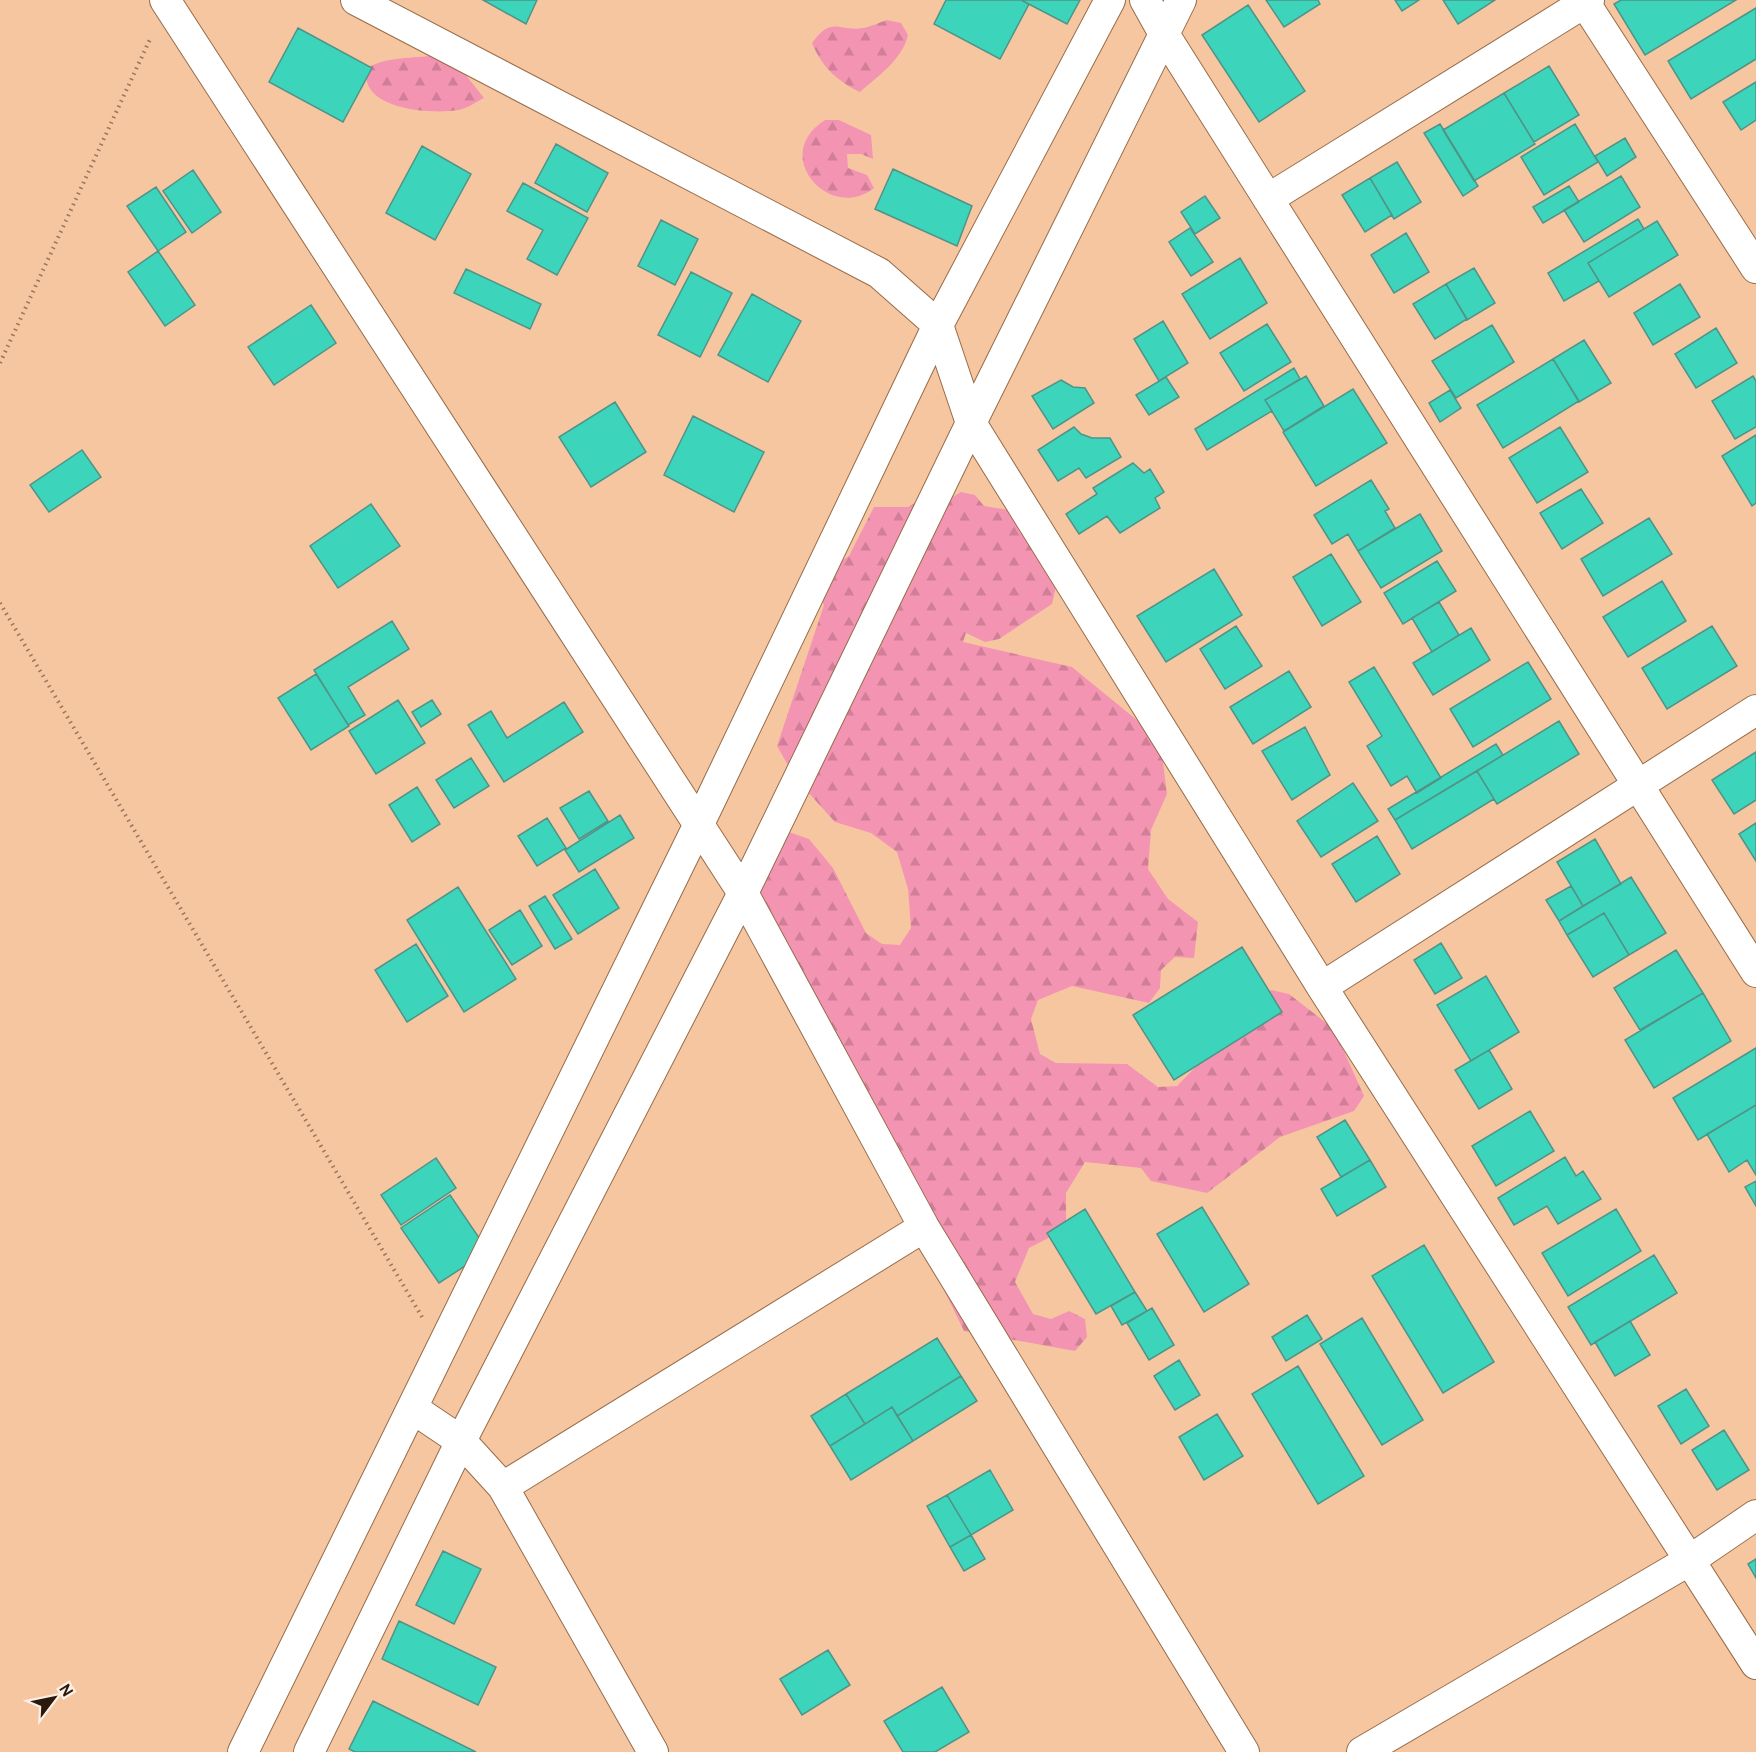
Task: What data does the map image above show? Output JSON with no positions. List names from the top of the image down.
{
  "north": "top right"
}
